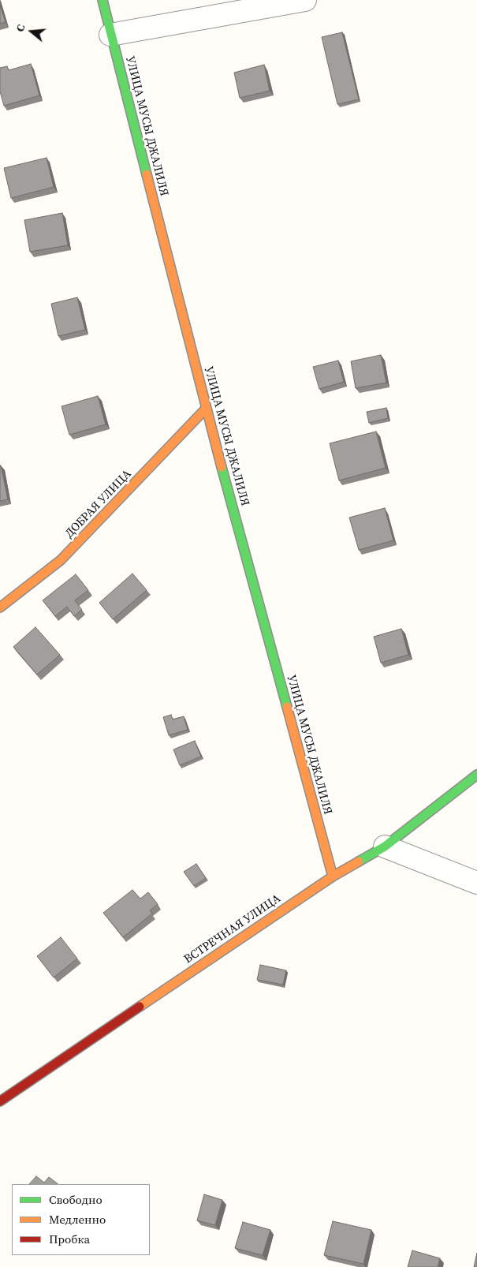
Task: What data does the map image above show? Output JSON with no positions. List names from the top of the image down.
{
  "streets": {
    "street": ["УЛИЦА МУСЫ ДЖАЛИЛЯ", "ДОБРАЯ УЛИЦА", "ВСТРЕЧНАЯ УЛИЦА"]
  },
  "crossings": [
    ["УЛИЦА МУСЫ ДЖАЛИЛЯ", "ДОБРАЯ УЛИЦА"],
    ["УЛИЦА МУСЫ ДЖАЛИЛЯ", "ВСТРЕЧНАЯ УЛИЦА"]
  ],
  "legend": ["Свободно", "Медленно", "Пробка"],
  "north": "left"
}
